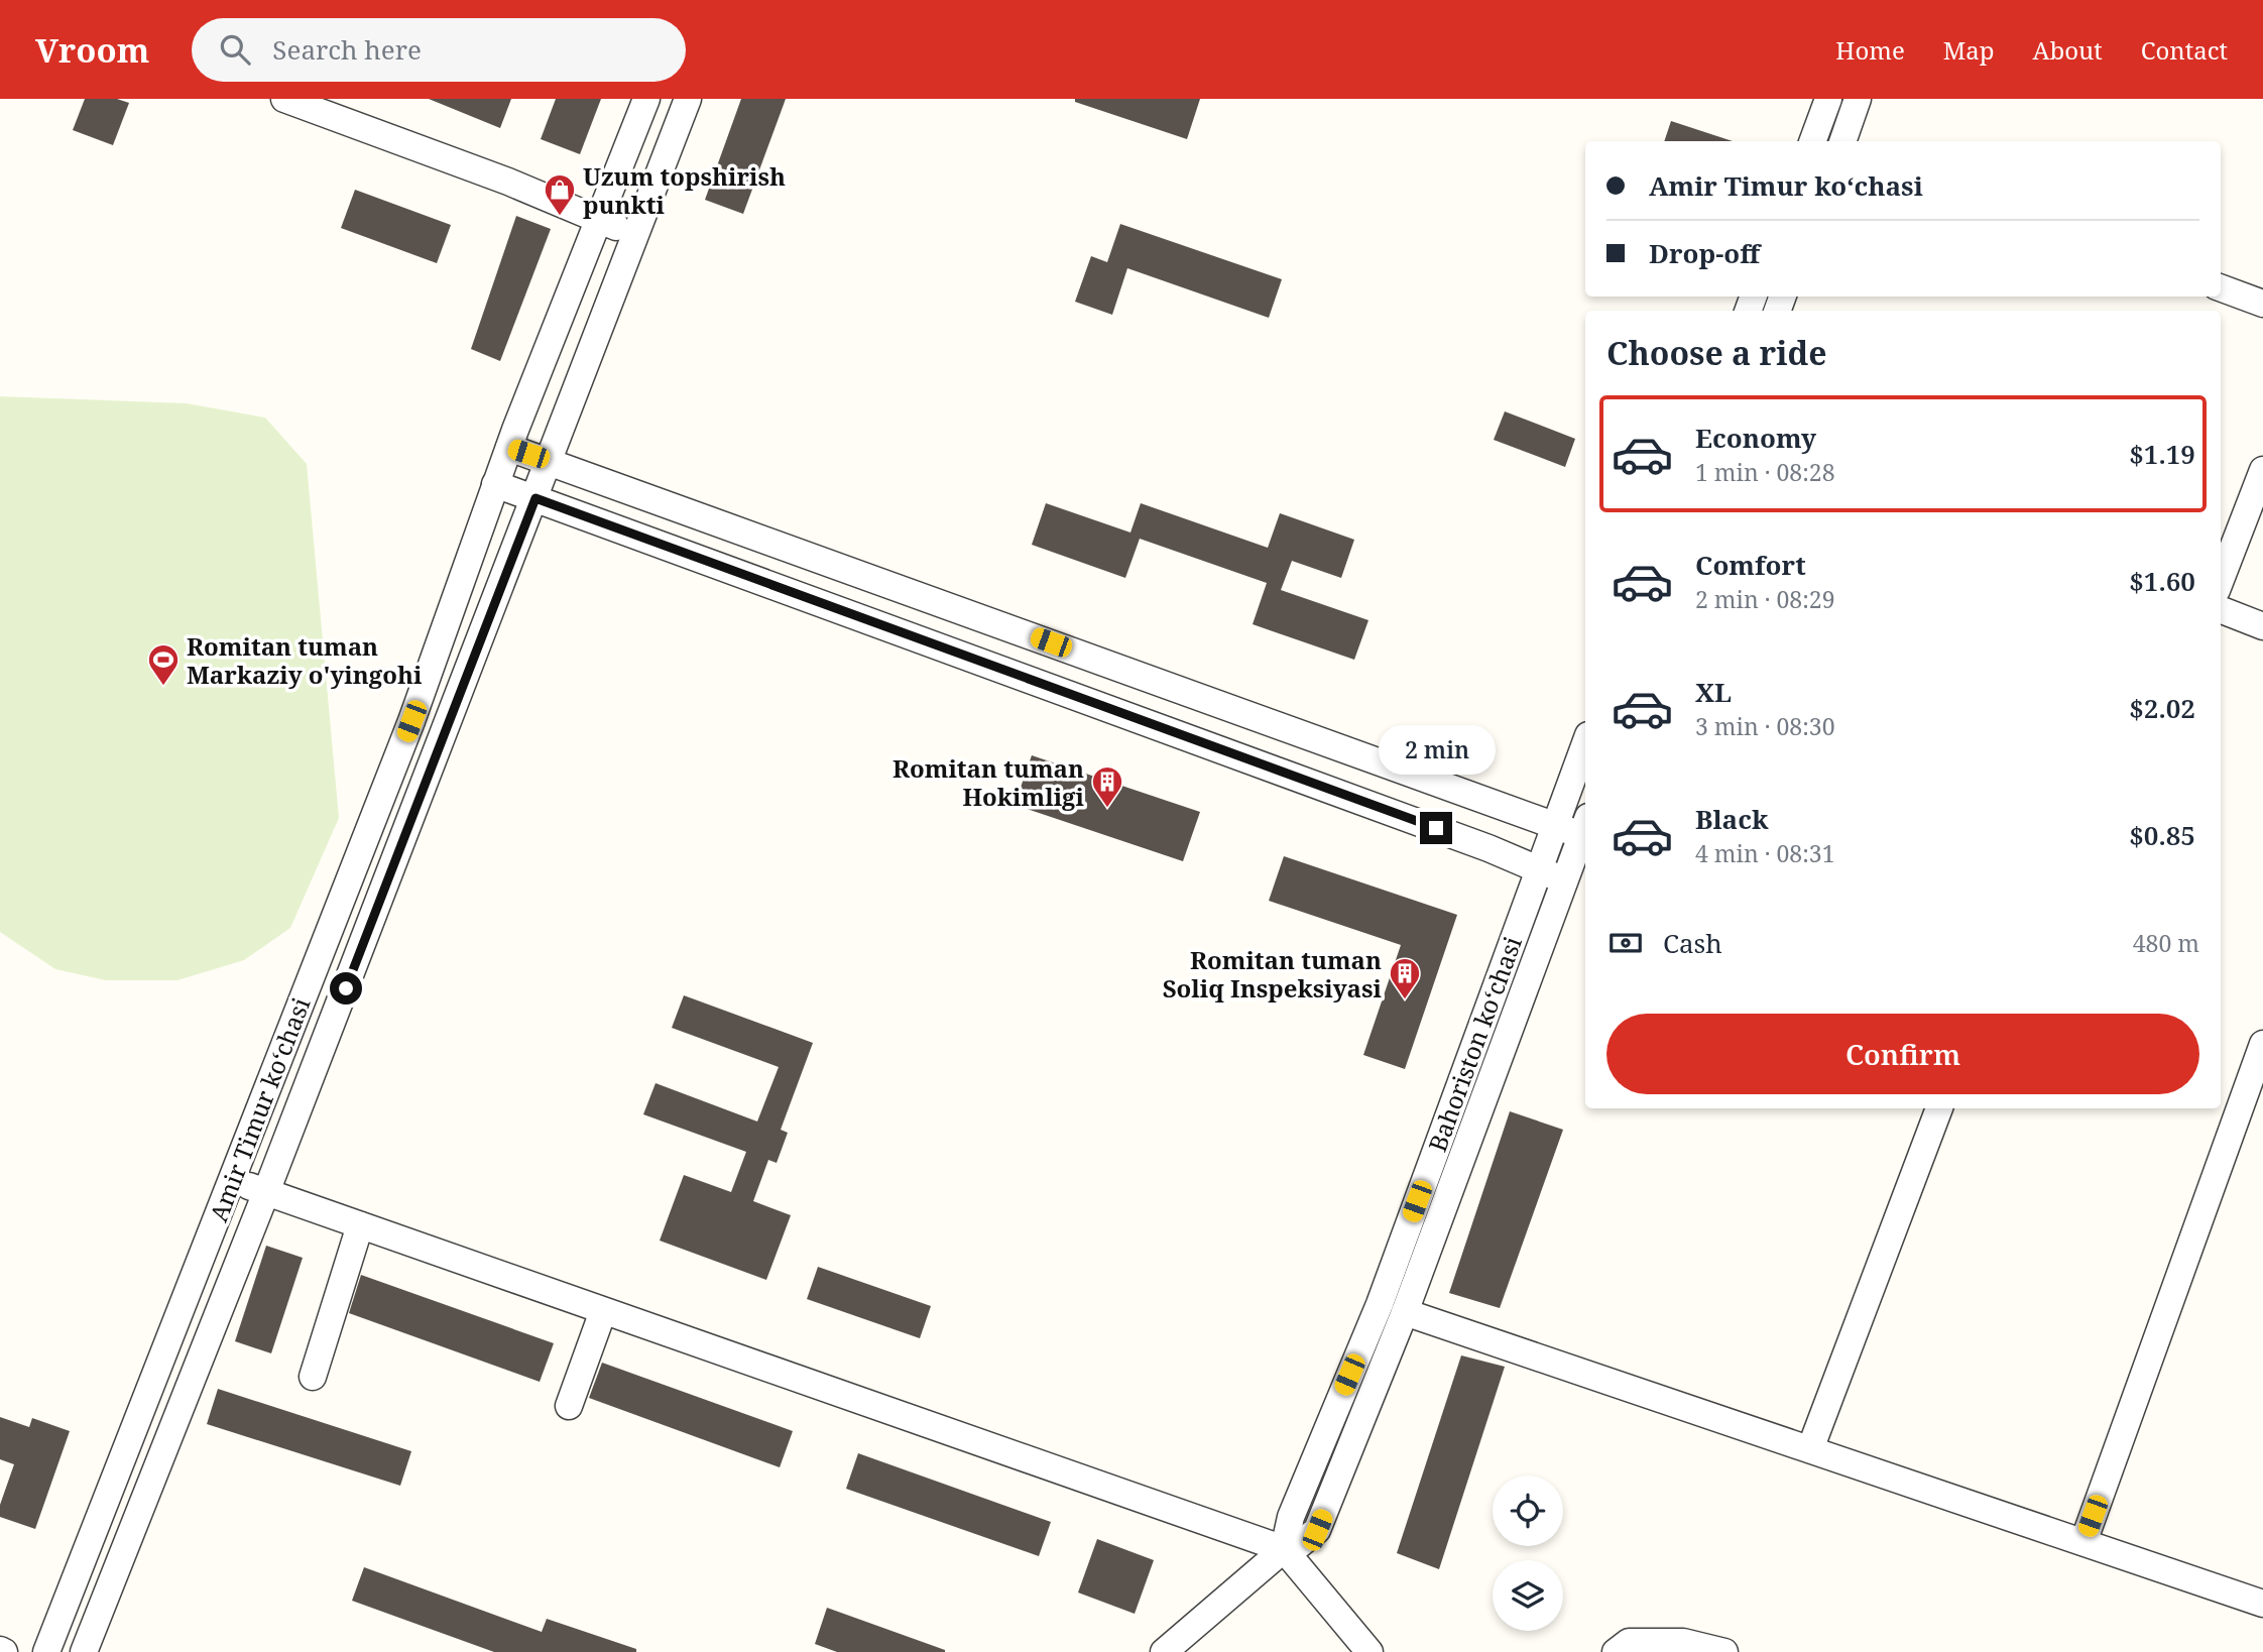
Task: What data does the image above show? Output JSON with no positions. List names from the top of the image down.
{
  "streets": {
    "street": ["Bahoriston ko‘chasi", "Amir Timur ko‘chasi"]
  },
  "places": {
    "shop": ["Uzum topshirish punkti"],
    "sports": ["Romitan tuman Markaziy o'yingohi"],
    "building": ["Romitan tuman Hokimligi", "Romitan tuman Soliq Inspeksiyasi"]
  },
  "page": {
    "header": "Vroom",
    "search": "Search here",
    "nav": [
      "Home",
      "Map",
      "About",
      "Contact"
    ],
    "banner": ["Amir Timur ko‘chasi", "Drop-off"],
    "heading": "Choose a ride",
    "list": [
      {
        "name": "Economy",
        "note": "1 min · 08:28",
        "value": "$1.19"
      },
      {
        "name": "Comfort",
        "note": "2 min · 08:29",
        "value": "$1.60"
      },
      {
        "name": "XL",
        "note": "3 min · 08:30",
        "value": "$2.02"
      },
      {
        "name": "Black",
        "note": "4 min · 08:31",
        "value": "$0.85"
      }
    ],
    "bubble": "2 min",
    "pay": ["Cash", "480 m"],
    "buttons": "Confirm"
  }
}
